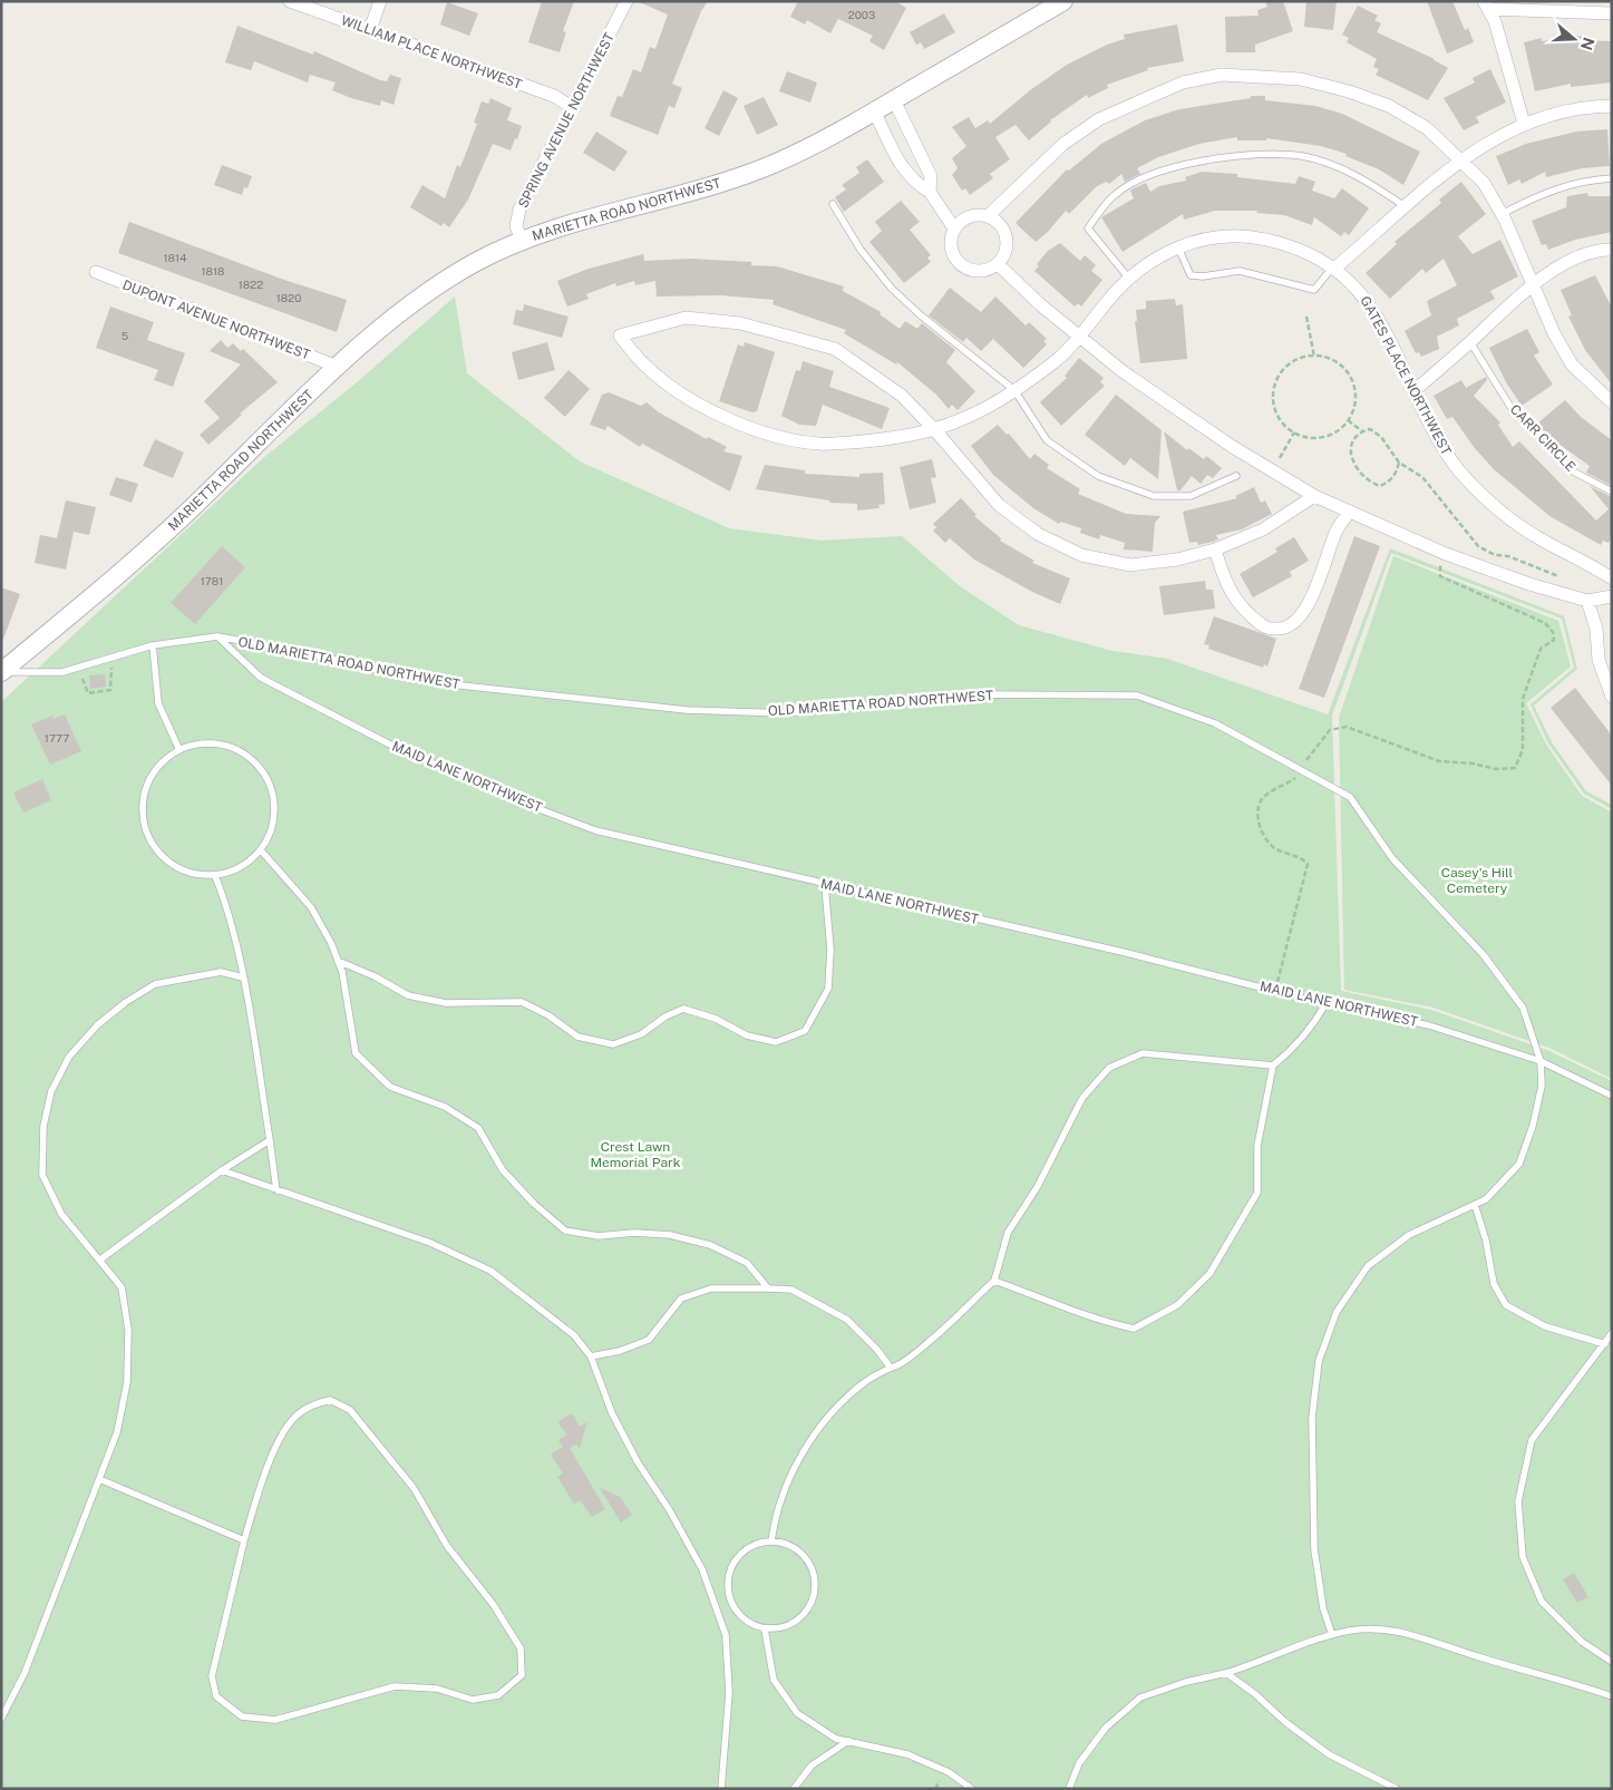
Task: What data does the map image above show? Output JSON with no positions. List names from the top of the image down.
{
  "streets": {
    "main road": ["MARIETTA ROAD NORTHWEST"],
    "street": [
      "WILLIAM PLACE NORTHWEST",
      "SPRING AVENUE NORTHWEST",
      "DUPONT AVENUE NORTHWEST",
      "GATES PLACE NORTHWEST"
    ],
    "lane": ["CARR CIRCLE", "OLD MARIETTA ROAD NORTHWEST", "MAID LANE NORTHWEST"]
  },
  "crossings": [
    ["WILLIAM PLACE NORTHWEST", "SPRING AVENUE NORTHWEST"],
    ["SPRING AVENUE NORTHWEST", "MARIETTA ROAD NORTHWEST"],
    ["MARIETTA ROAD NORTHWEST", "DUPONT AVENUE NORTHWEST"],
    ["MARIETTA ROAD NORTHWEST", "OLD MARIETTA ROAD NORTHWEST"],
    ["OLD MARIETTA ROAD NORTHWEST", "MAID LANE NORTHWEST"]
  ],
  "parks": ["Casey's Hill Cemetery", "Crest Lawn Memorial Park"],
  "house_numbers": [
    "2003",
    "1814",
    "1818",
    "1822",
    "1820",
    "5",
    "1781",
    "1777"
  ],
  "north": "right"
}
